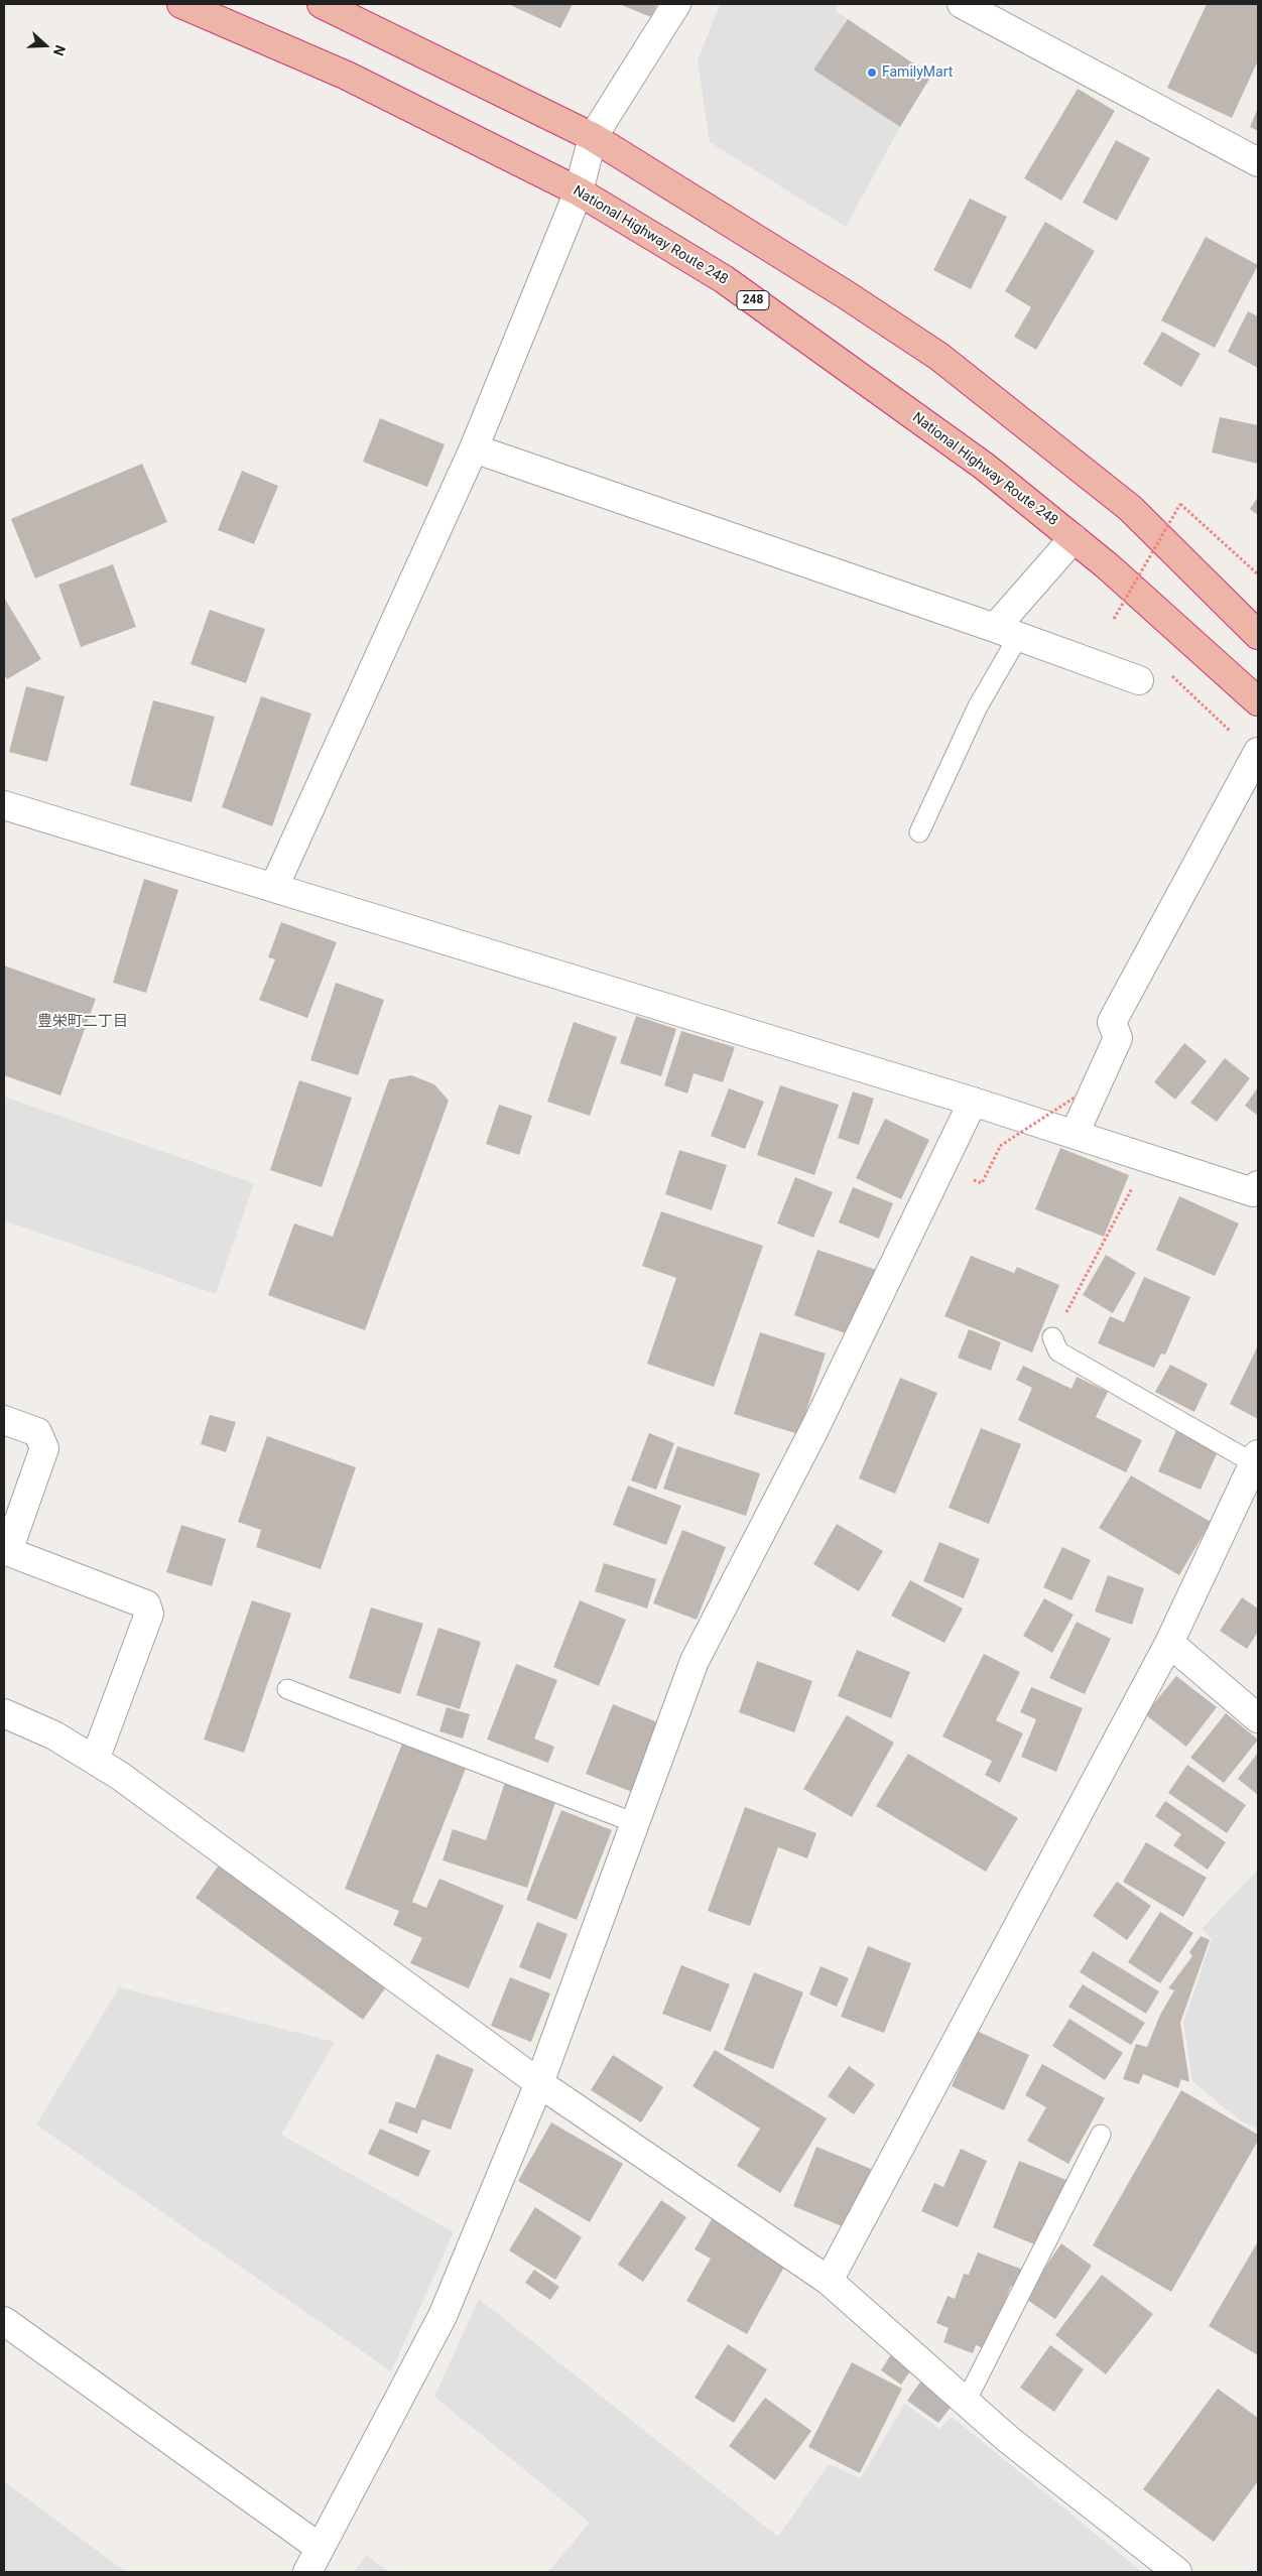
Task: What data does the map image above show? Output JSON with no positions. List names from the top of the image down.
{
  "streets": {
    "highway": ["National Highway Route 248", "248"]
  },
  "districts": ["豊栄町二丁目"],
  "places": ["FamilyMart"],
  "north": "right"
}
